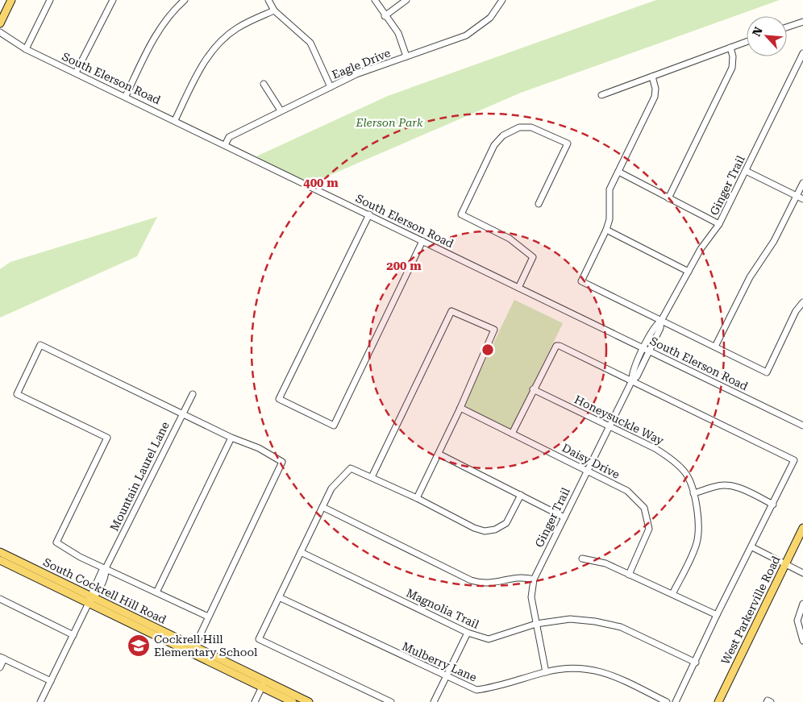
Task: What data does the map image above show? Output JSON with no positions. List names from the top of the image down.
{
  "streets": {
    "main road": ["South Cockrell Hill Road", "West Parkerville Road"],
    "street": [
      "Eagle Drive",
      "South Elerson Road",
      "Ginger Trail",
      "Honeysuckle Way",
      "Daisy Drive",
      "Mountain Laurel Lane",
      "Magnolia Trail",
      "Mulberry Lane"
    ]
  },
  "crossings": [
    ["Eagle Drive", "South Elerson Road"],
    ["South Elerson Road", "Ginger Trail"],
    ["Ginger Trail", "Honeysuckle Way"],
    ["Ginger Trail", "Daisy Drive"],
    ["Ginger Trail", "Magnolia Trail"],
    ["Ginger Trail", "Mulberry Lane"],
    ["Mountain Laurel Lane", "South Cockrell Hill Road"]
  ],
  "parks": ["Elerson Park"],
  "places": {
    "school or university": ["Cockrell Hill Elementary School"]
  },
  "north": "top left",
  "rings": ["400 m", "200 m"]
}
